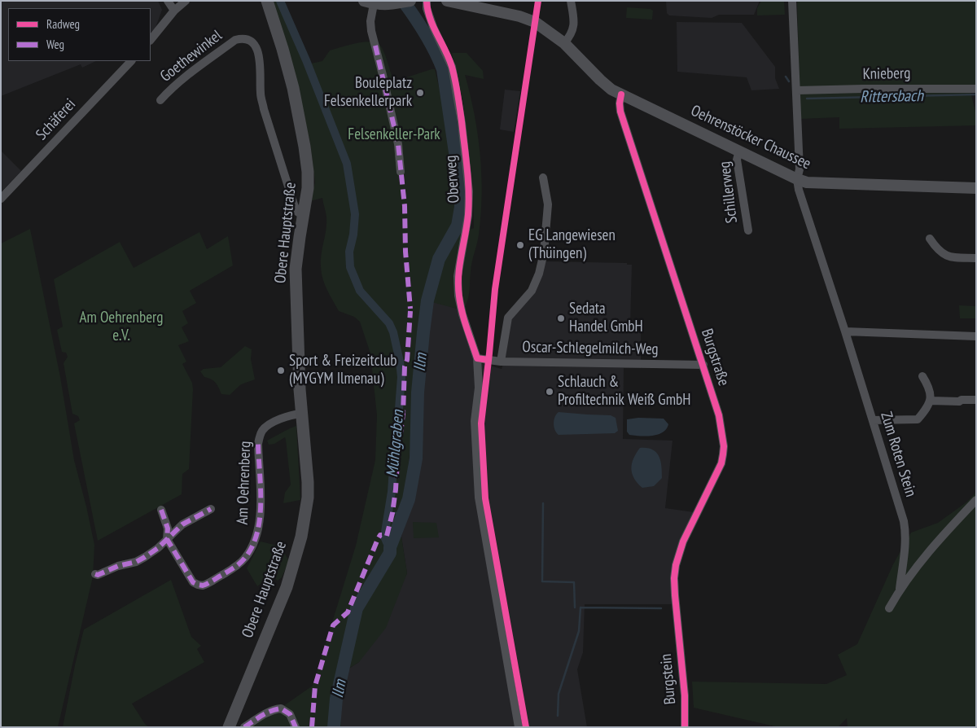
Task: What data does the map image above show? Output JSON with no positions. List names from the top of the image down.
{
  "streets": {
    "main road": ["Obere Hauptstraße"],
    "street": [
      "Goethewinkel",
      "Knieberg",
      "Schäferei",
      "Oehrenstöcker Chaussee",
      "Oberweg",
      "Schillerweg",
      "Oscar-Schlegelmilch-Weg",
      "Burgstraße",
      "Zum Roten Stein",
      "Am Oehrenberg",
      "Burgstein"
    ]
  },
  "crossings": [
    ["Goethewinkel", "Obere Hauptstraße"],
    ["Knieberg", "Zum Roten Stein"],
    ["Oehrenstöcker Chaussee", "Schillerweg"],
    ["Oehrenstöcker Chaussee", "Burgstraße"],
    ["Oehrenstöcker Chaussee", "Zum Roten Stein"],
    ["Oberweg", "Oscar-Schlegelmilch-Weg"],
    ["Obere Hauptstraße", "Am Oehrenberg"],
    ["Oscar-Schlegelmilch-Weg", "Burgstraße"],
    ["Burgstraße", "Burgstein"]
  ],
  "water": ["Rittersbach", "Ilm", "Mühlgraben"],
  "parks": ["Felsenkeller-Park", "Am Oehrenberg e.V."],
  "places": [
    "Bouleplatz Felsenkellerpark",
    "EG Langewiesen (Thüingen)",
    "Sedata Handel GmbH",
    "Sport & Freizeitclub (MYGYM Ilmenau)",
    "Schlauch & Profiltechnik Weiß GmbH"
  ],
  "legend": ["Radweg", "Weg"]
}
